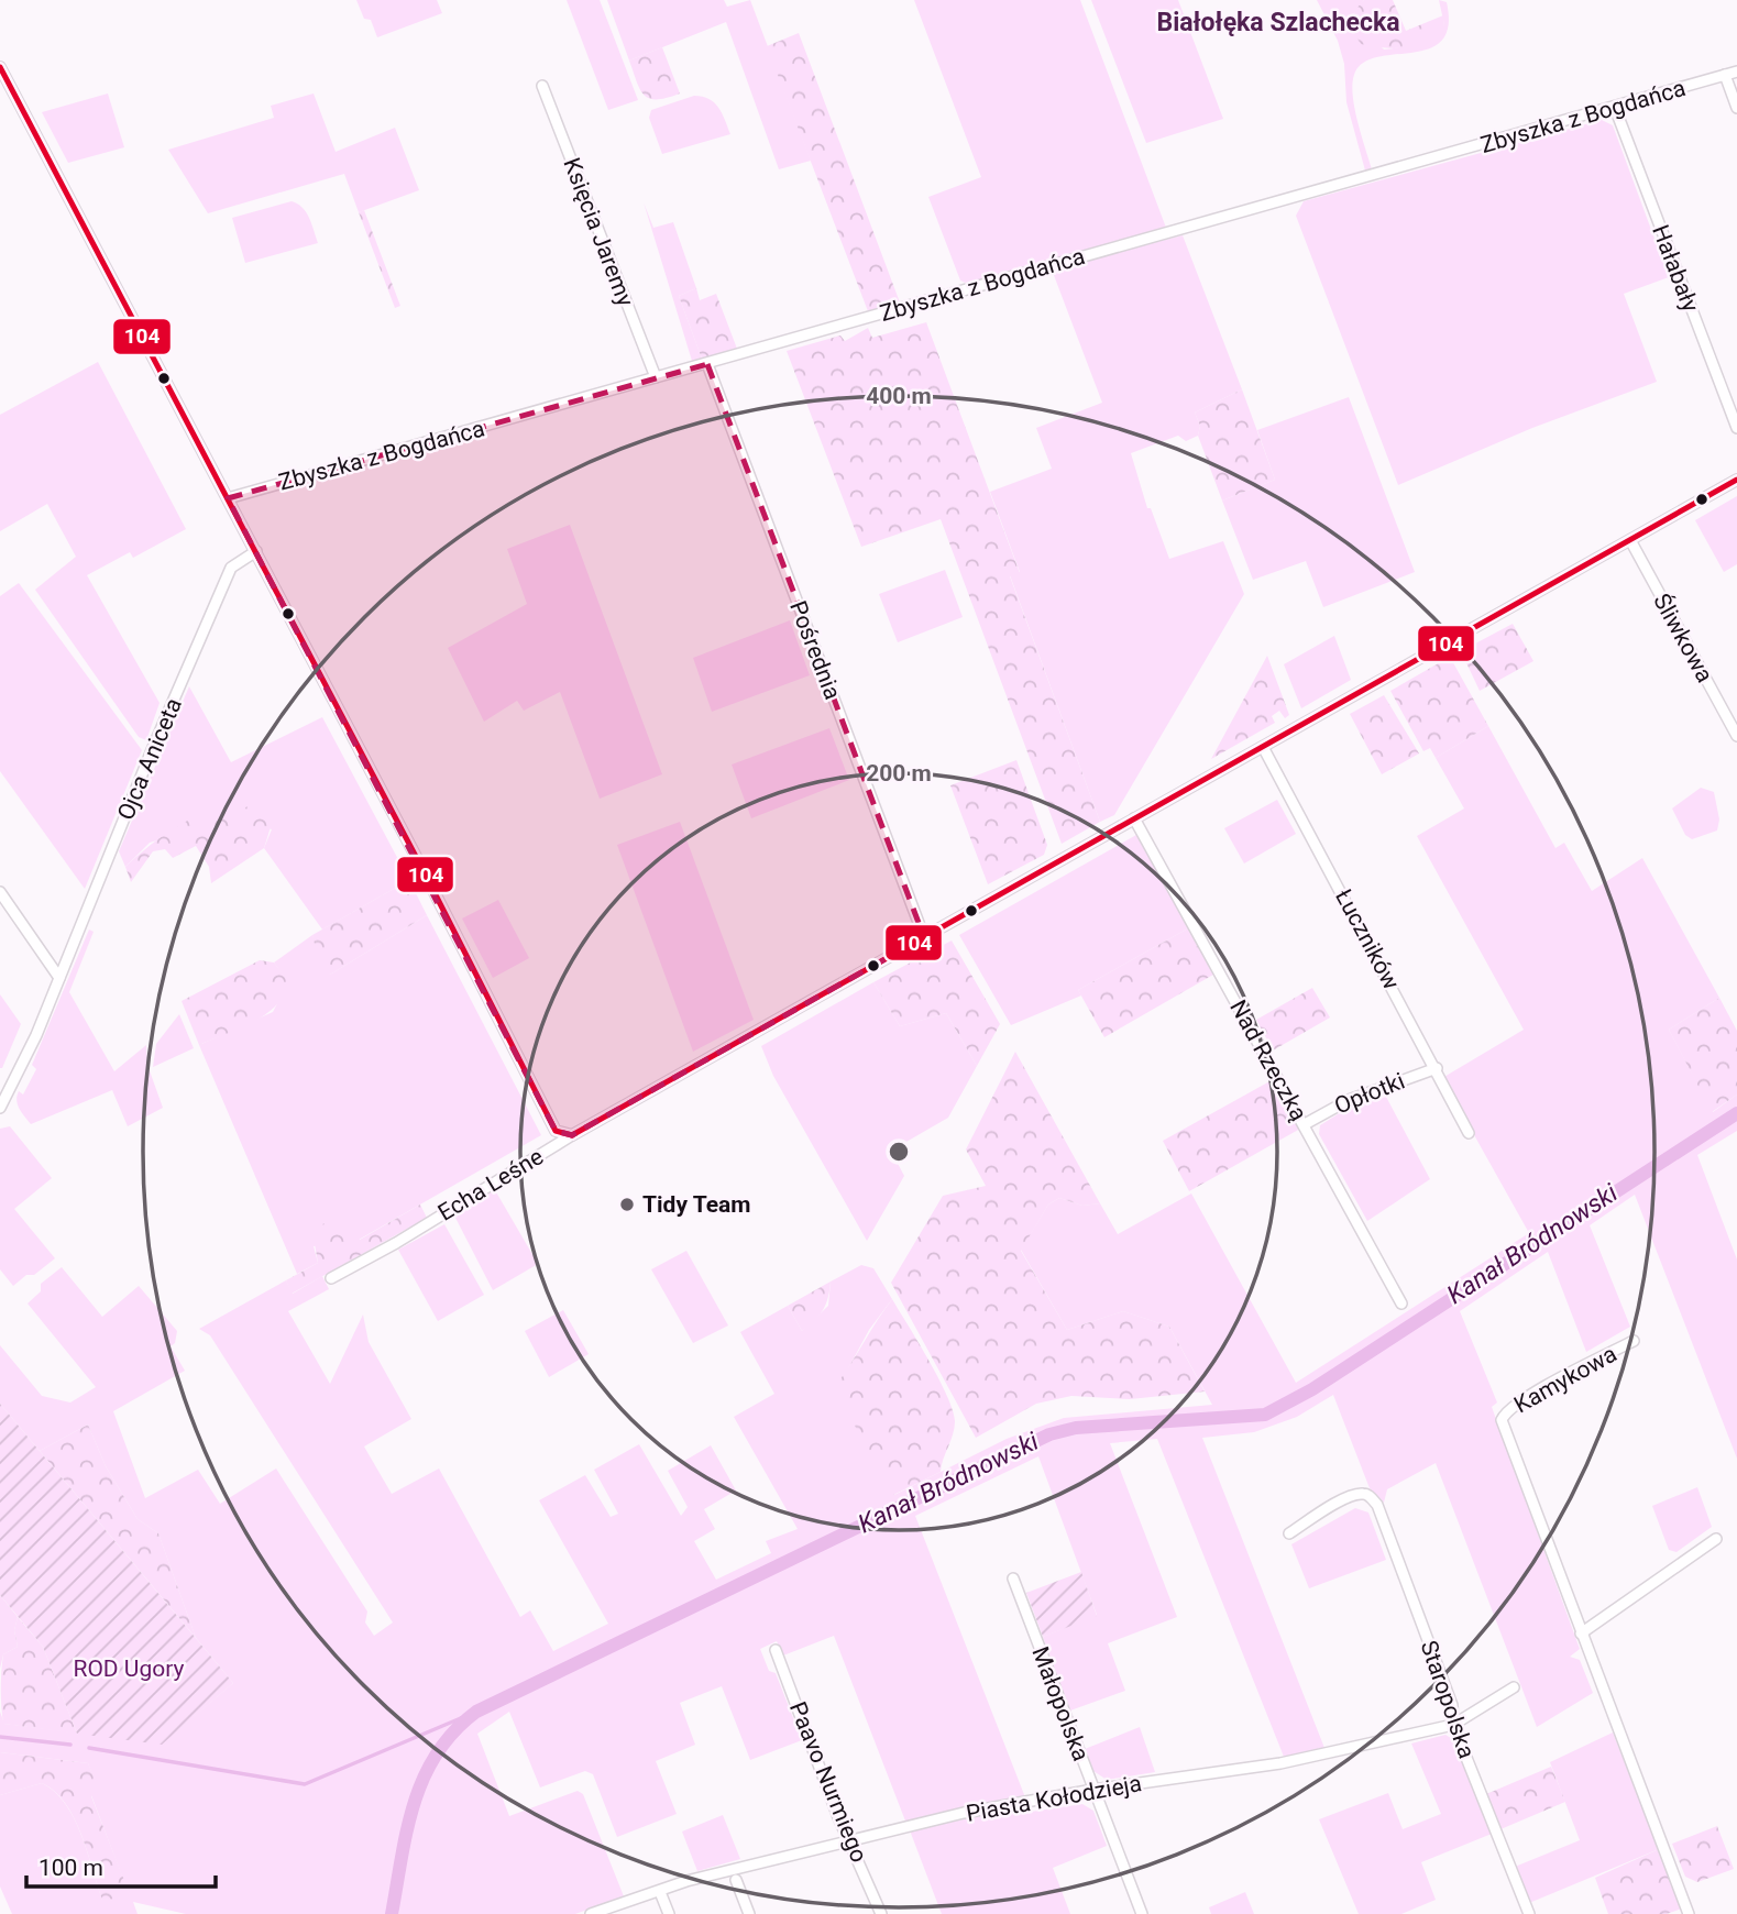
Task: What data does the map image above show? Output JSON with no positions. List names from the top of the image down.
{
  "streets": {
    "street": [
      "Zbyszka z Bogdańca",
      "Księcia Jaremy",
      "Hałabały",
      "Śliwkowa",
      "Pośrednia",
      "Ojca Aniceta",
      "Łuczników",
      "Nad Rzeczką",
      "Opłotki",
      "Echa Leśne",
      "Kamykowa",
      "Staropolska",
      "Małopolska",
      "Paavo Nurmiego",
      "Piasta Kołodzieja"
    ]
  },
  "crossings": [
    ["Zbyszka z Bogdańca", "Księcia Jaremy"],
    ["Zbyszka z Bogdańca", "Hałabały"],
    ["Zbyszka z Bogdańca", "Pośrednia"],
    ["Śliwkowa", "Echa Leśne"],
    ["Pośrednia", "Echa Leśne"],
    ["Łuczników", "Opłotki"],
    ["Łuczników", "Echa Leśne"],
    ["Nad Rzeczką", "Opłotki"],
    ["Nad Rzeczką", "Echa Leśne"],
    ["Staropolska", "Piasta Kołodzieja"],
    ["Małopolska", "Piasta Kołodzieja"],
    ["Paavo Nurmiego", "Piasta Kołodzieja"]
  ],
  "districts": ["Białołęka Szlachecka"],
  "water": ["Kanał Bródnowski"],
  "parks": ["ROD Ugory"],
  "places": ["Tidy Team"],
  "lines": ["transit line 104"],
  "scale_bar": "100 m",
  "rings": ["400 m", "200 m"]
}
